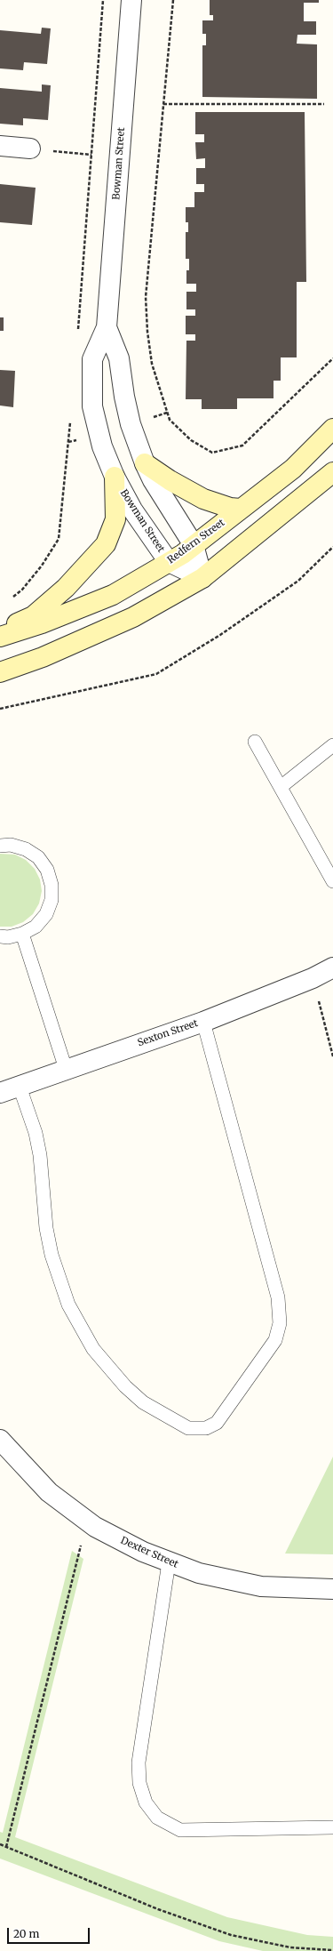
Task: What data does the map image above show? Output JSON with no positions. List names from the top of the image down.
{
  "streets": {
    "main road": ["Redfern Street"],
    "street": ["Bowman Street", "Sexton Street", "Dexter Street"]
  },
  "crossings": [
    ["Bowman Street", "Redfern Street"]
  ],
  "scale_bar": "20 m"
}
